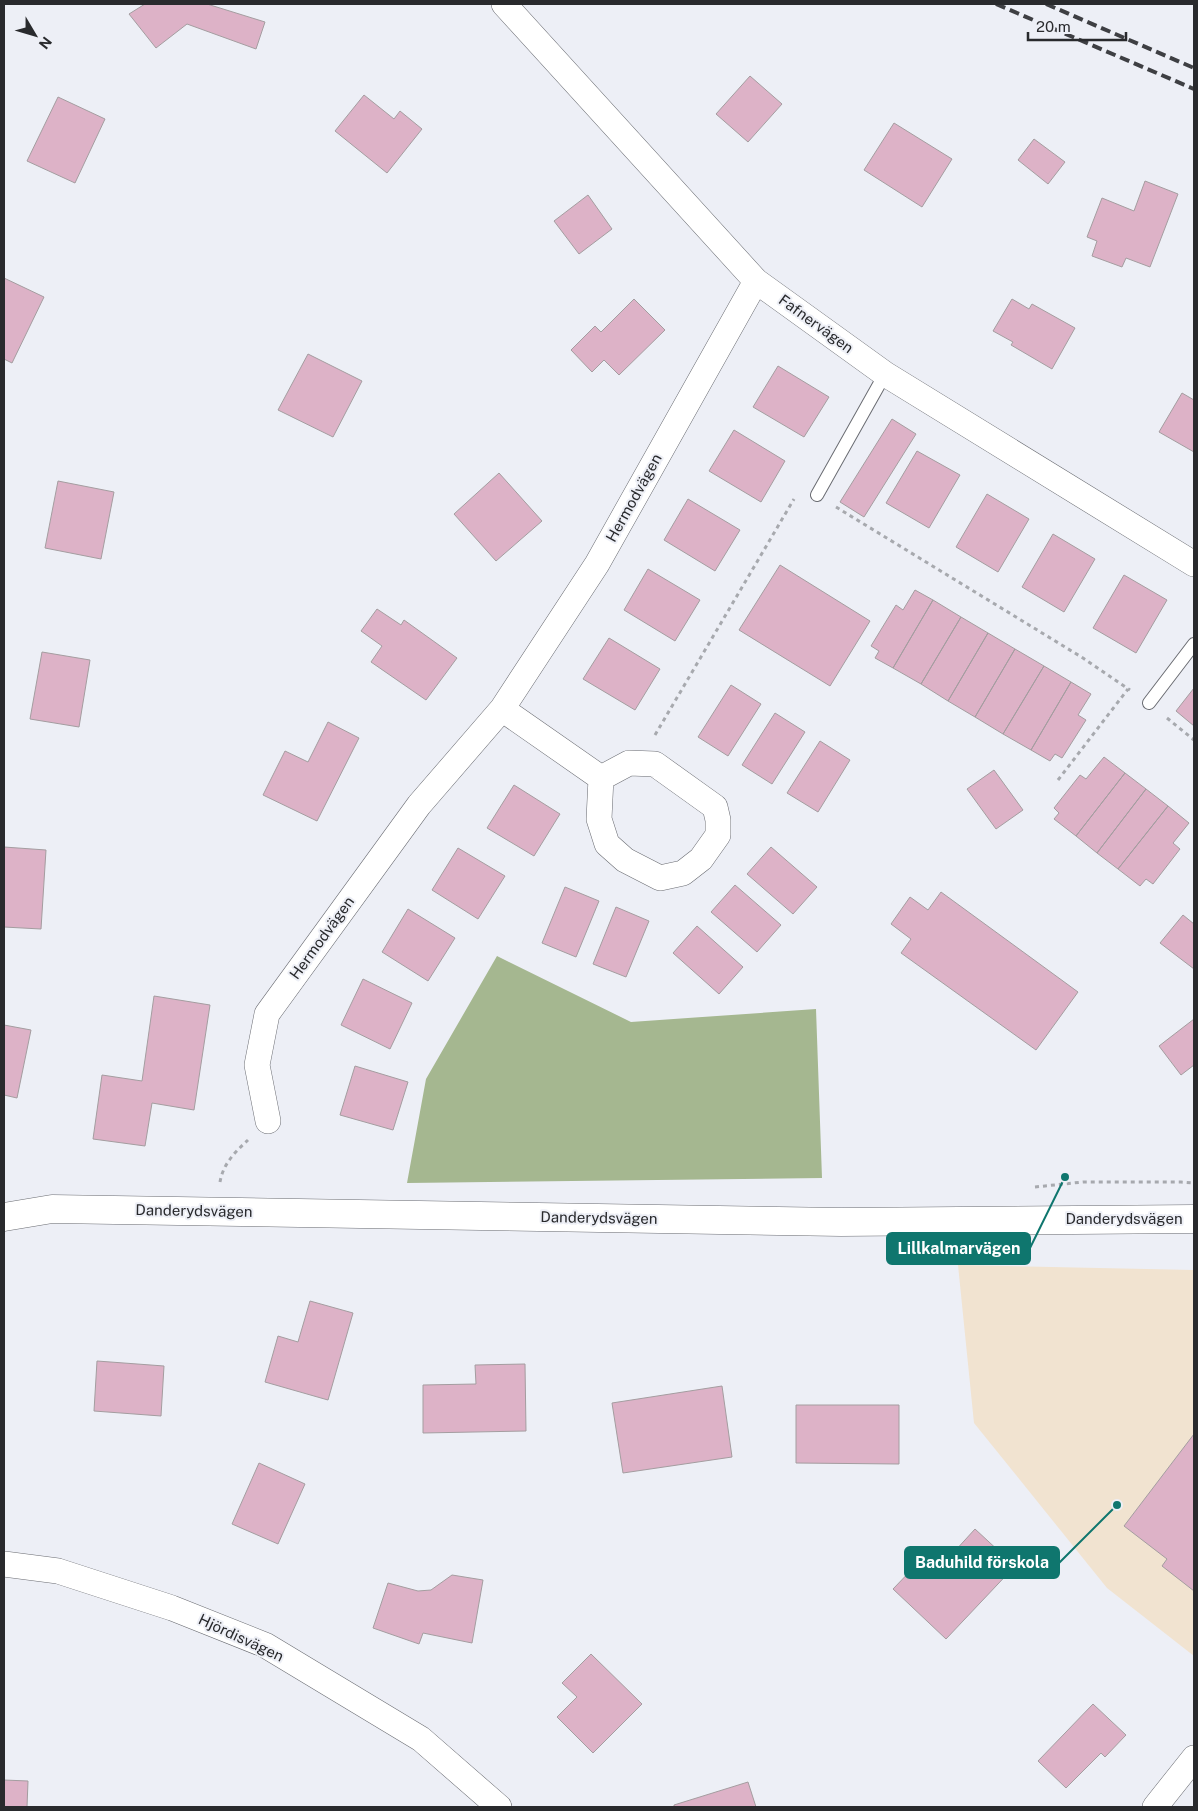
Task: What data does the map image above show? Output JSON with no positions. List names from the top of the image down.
{
  "streets": {
    "street": [
      "Fafnervägen",
      "Hermodvägen",
      "Danderydsvägen",
      "Hjördisvägen"
    ]
  },
  "crossings": [
    ["Fafnervägen", "Hermodvägen"]
  ],
  "places": ["Lillkalmarvägen", "Baduhild förskola"],
  "scale_bar": "20 m",
  "north": "bottom right"
}
